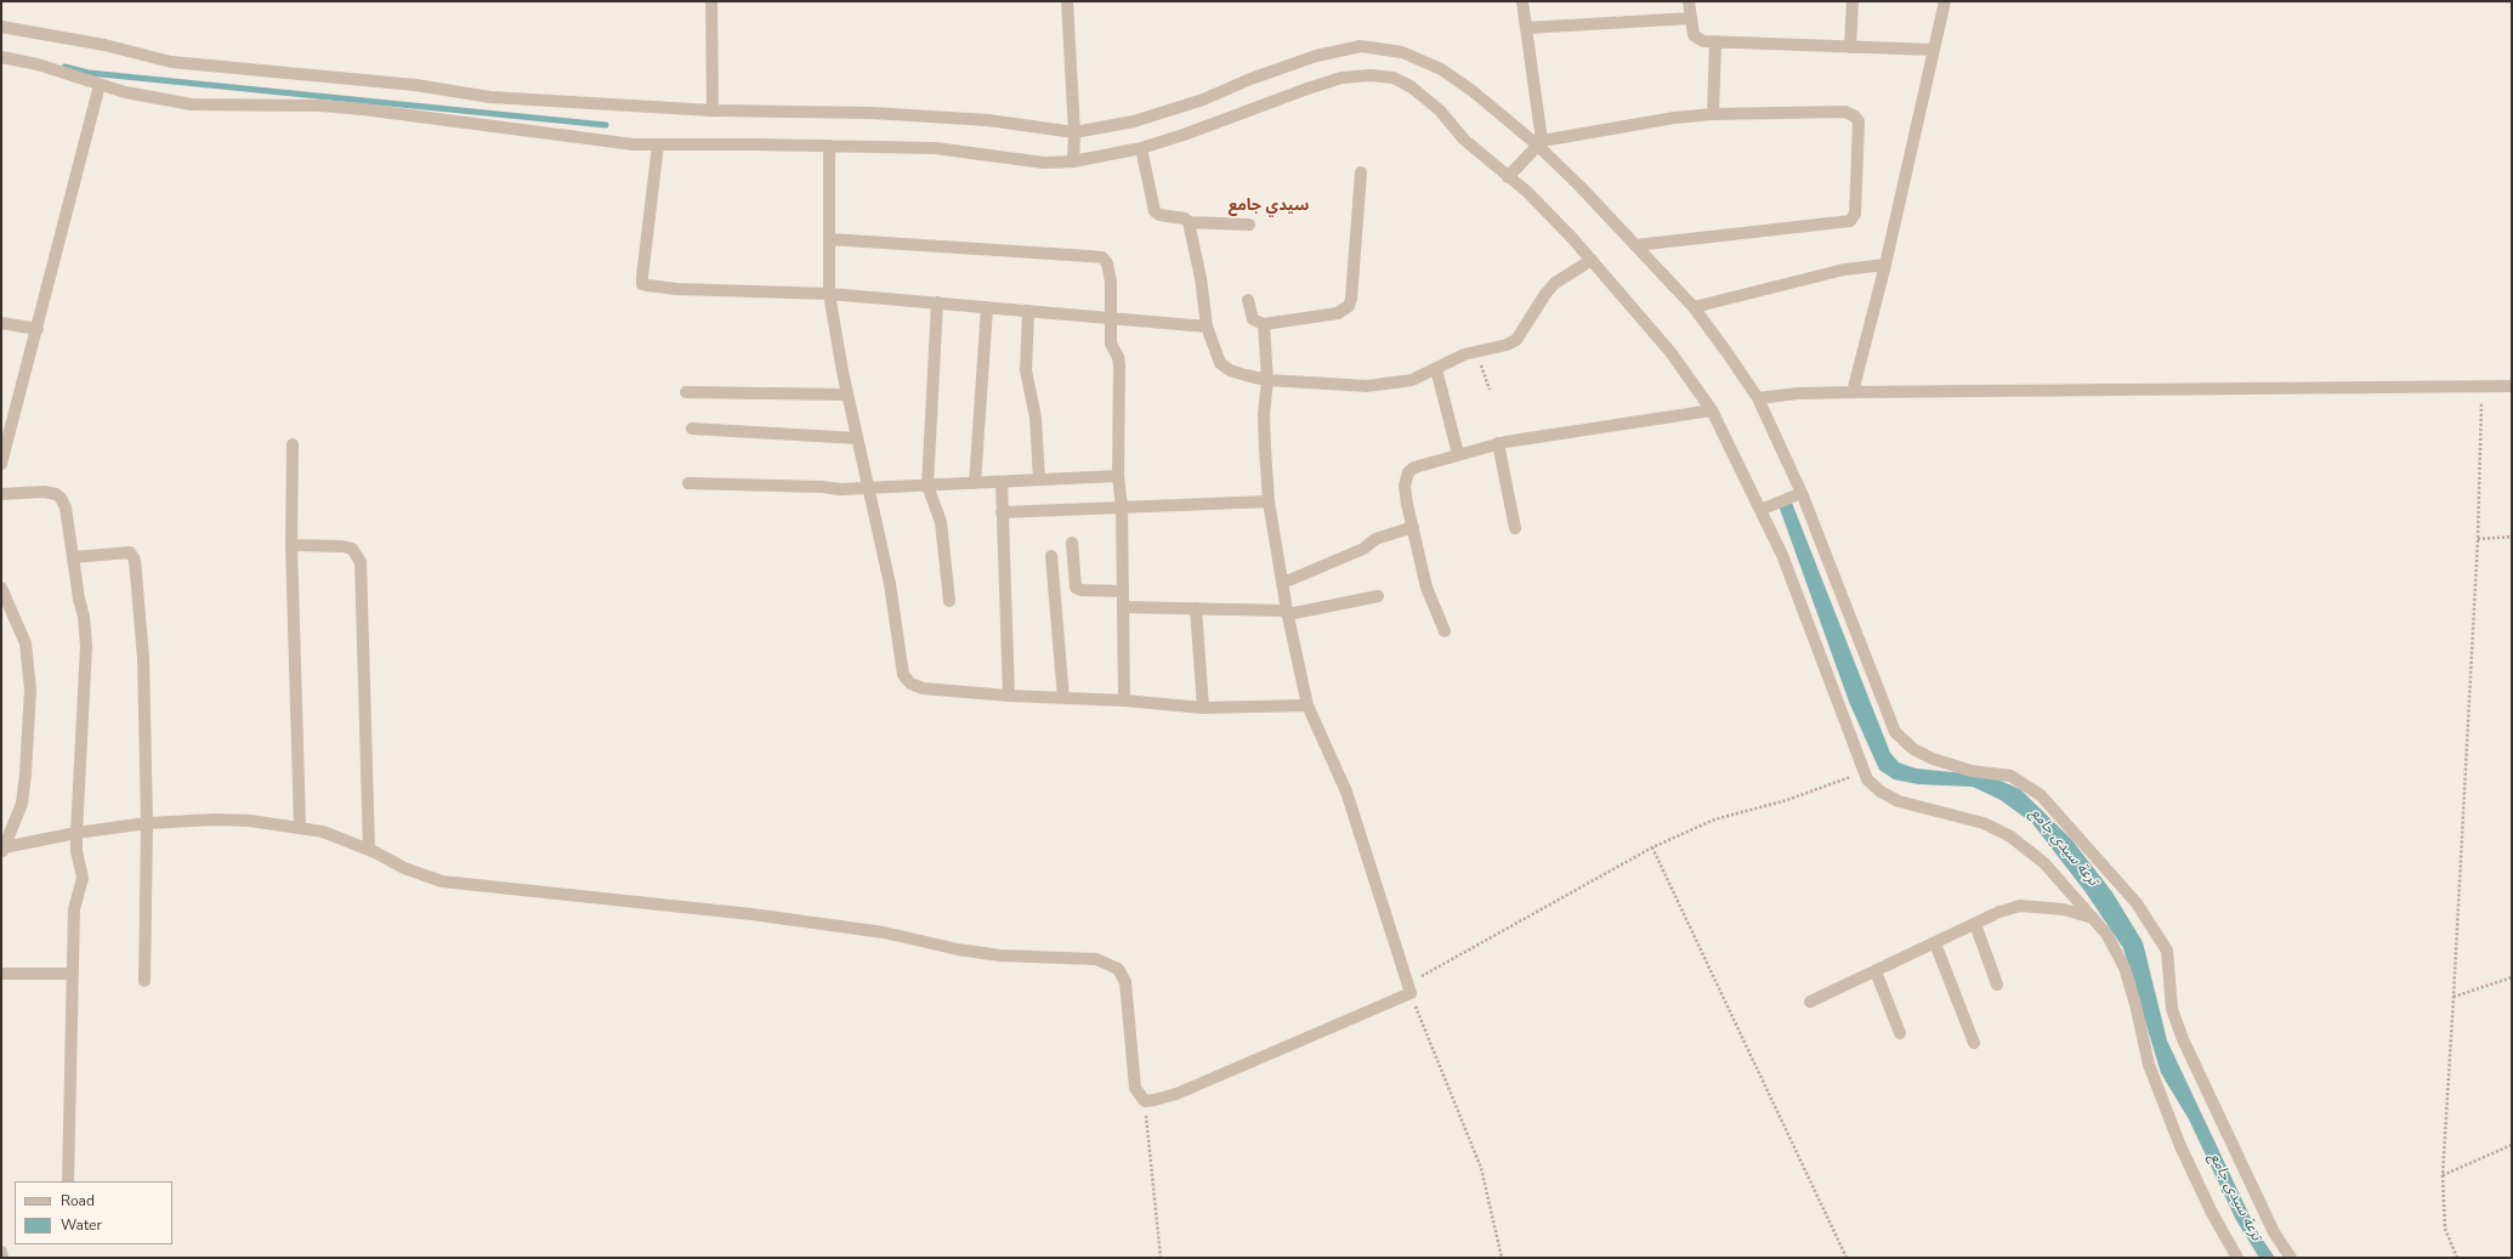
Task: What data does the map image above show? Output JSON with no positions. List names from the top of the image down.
{
  "districts": ["سيدي جامع"],
  "water": ["ترعة سيدي جامع"],
  "legend": ["Road", "Water"]
}
